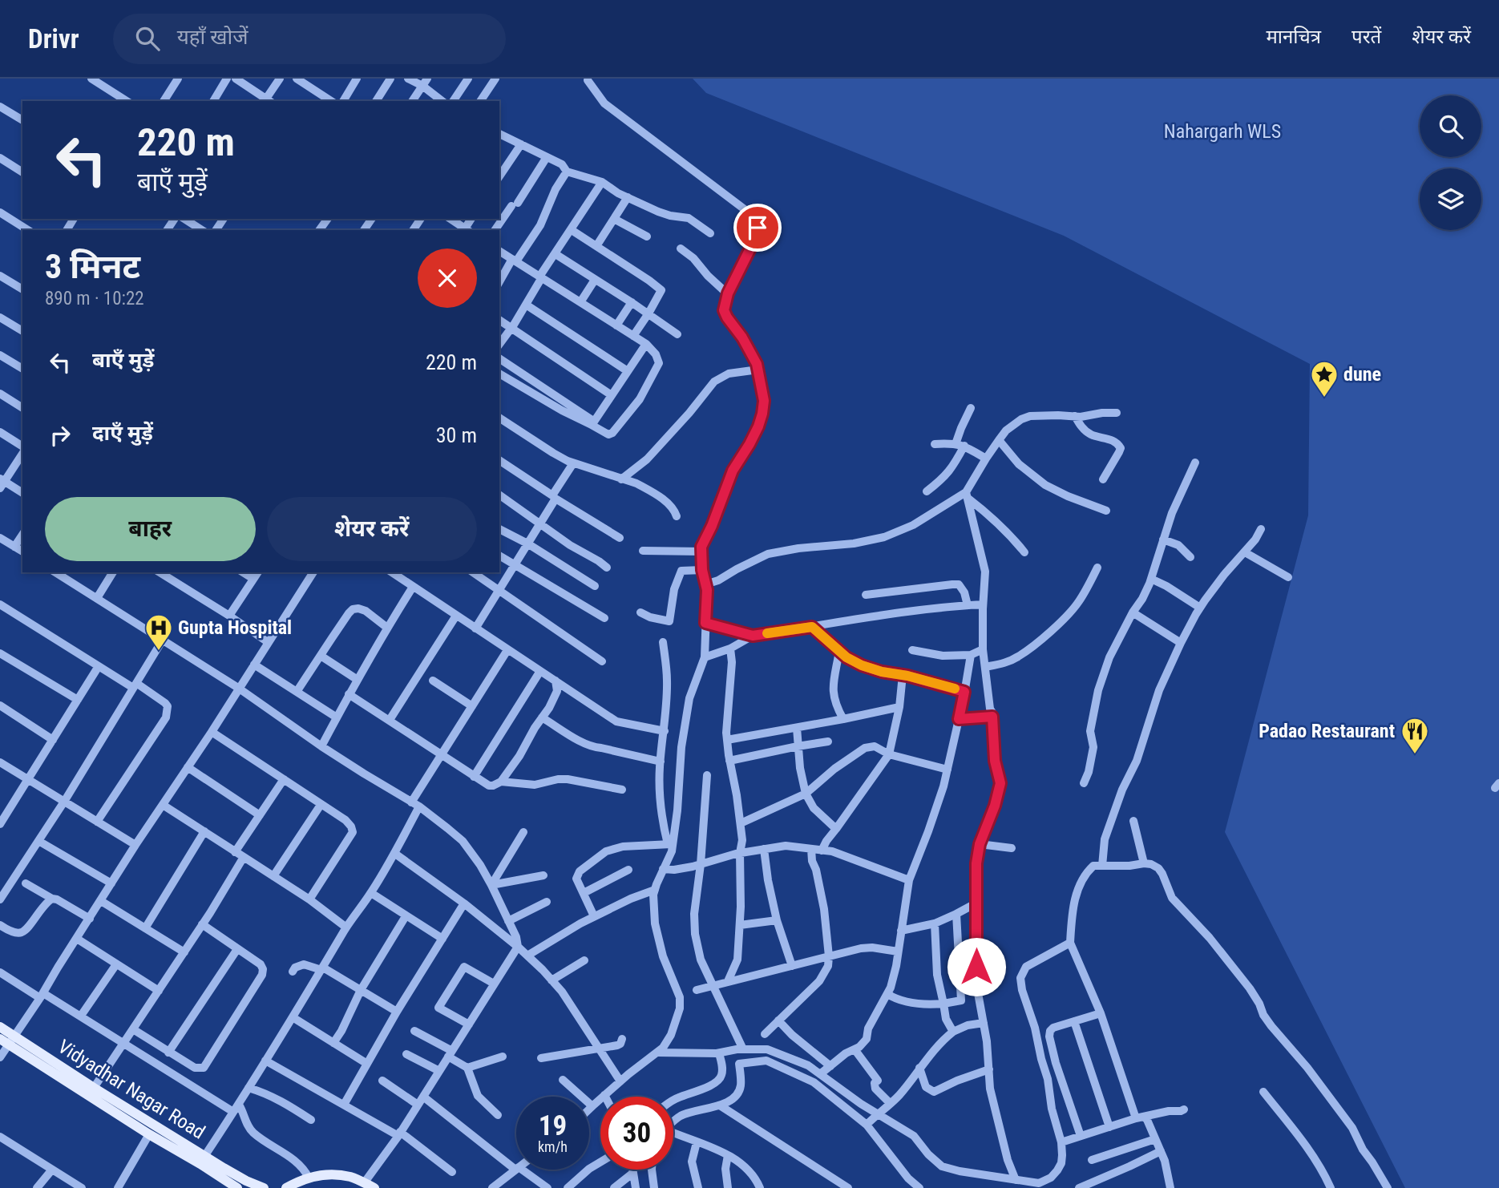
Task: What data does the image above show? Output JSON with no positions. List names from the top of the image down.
{
  "streets": {
    "main road": ["Vidyadhar Nagar Road"]
  },
  "parks": ["Nahargarh WLS"],
  "places": {
    "place": ["dune"],
    "hospital": ["Gupta Hospital"],
    "restaurant": ["Padao Restaurant"]
  },
  "page": {
    "header": "Drivr",
    "search": "यहाँ खोजें",
    "nav": ["मानचित्र", "परतें", "शेयर करें"],
    "turn": ["220 m", "बाएँ मुड़ें"],
    "heading": ["3 मिनट", "890 m · 10:22"],
    "list": [
      {
        "name": "बाएँ मुड़ें",
        "value": "220 m"
      },
      {
        "name": "दाएँ मुड़ें",
        "value": "30 m"
      }
    ],
    "buttons": ["बाहर", "शेयर करें"],
    "speed": "19 km/h",
    "limit": "30"
  }
}
